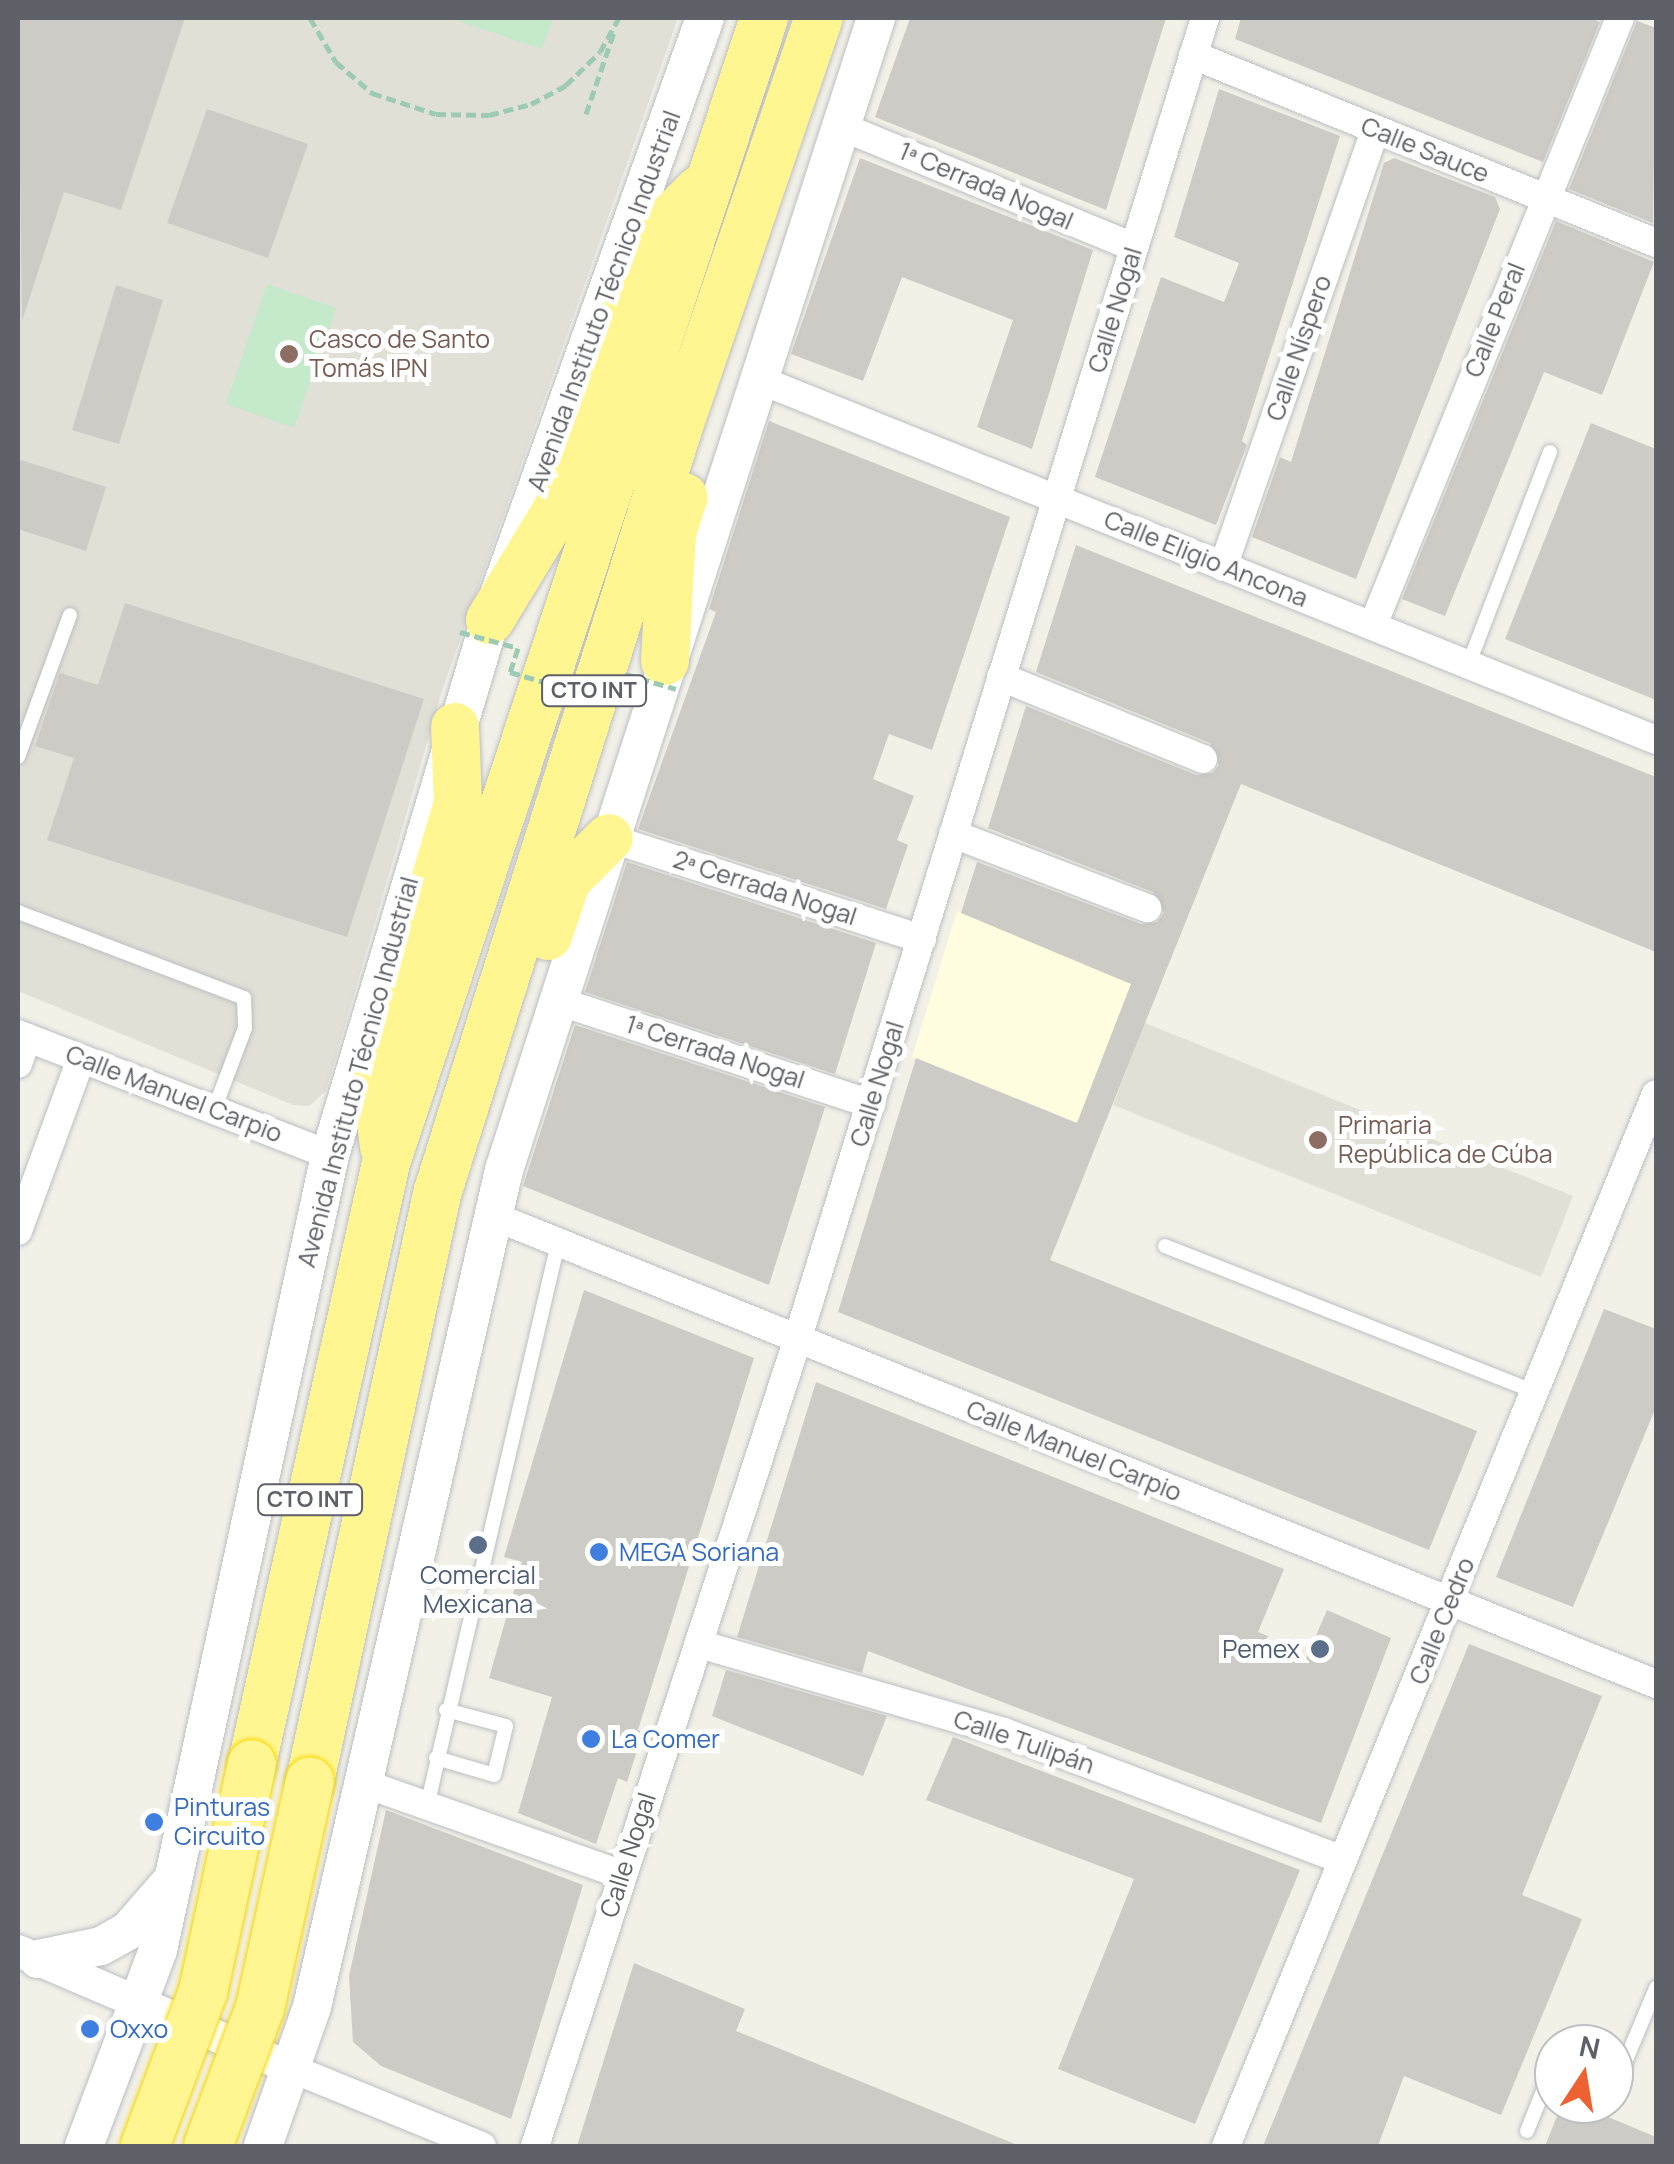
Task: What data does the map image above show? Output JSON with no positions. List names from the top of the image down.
{
  "streets": {
    "highway": ["CTO INT"],
    "main road": ["Avenida Instituto Técnico Industrial"],
    "street": [
      "Calle Sauce",
      "1ª Cerrada Nogal",
      "Calle Nogal",
      "Calle Peral",
      "Calle Níspero",
      "Calle Eligio Ancona",
      "2ª Cerrada Nogal",
      "Calle Manuel Carpio",
      "Calle Cedro",
      "Calle Tulipán"
    ]
  },
  "crossings": [
    ["Calle Sauce", "Calle Nogal"],
    ["Calle Sauce", "Calle Peral"],
    ["Calle Sauce", "Calle Níspero"],
    ["1ª Cerrada Nogal", "Calle Nogal"],
    ["1ª Cerrada Nogal", "CTO INT"],
    ["Avenida Instituto Técnico Industrial", "Calle Manuel Carpio"],
    ["Calle Nogal", "Calle Eligio Ancona"],
    ["Calle Nogal", "2ª Cerrada Nogal"],
    ["Calle Nogal", "Calle Manuel Carpio"],
    ["Calle Nogal", "Calle Tulipán"],
    ["Calle Peral", "Calle Eligio Ancona"],
    ["Calle Níspero", "Calle Eligio Ancona"],
    ["Calle Eligio Ancona", "CTO INT"],
    ["CTO INT", "2ª Cerrada Nogal"],
    ["CTO INT", "Calle Manuel Carpio"],
    ["Calle Manuel Carpio", "Calle Cedro"],
    ["Calle Cedro", "Calle Tulipán"]
  ],
  "places": [
    "Casco de Santo Tomás IPN",
    "Primaria República de Cúba",
    "Comercial Mexicana",
    "MEGA Soriana",
    "Pemex",
    "La Comer",
    "Pinturas Circuito",
    "Oxxo"
  ],
  "north": "top"
}
